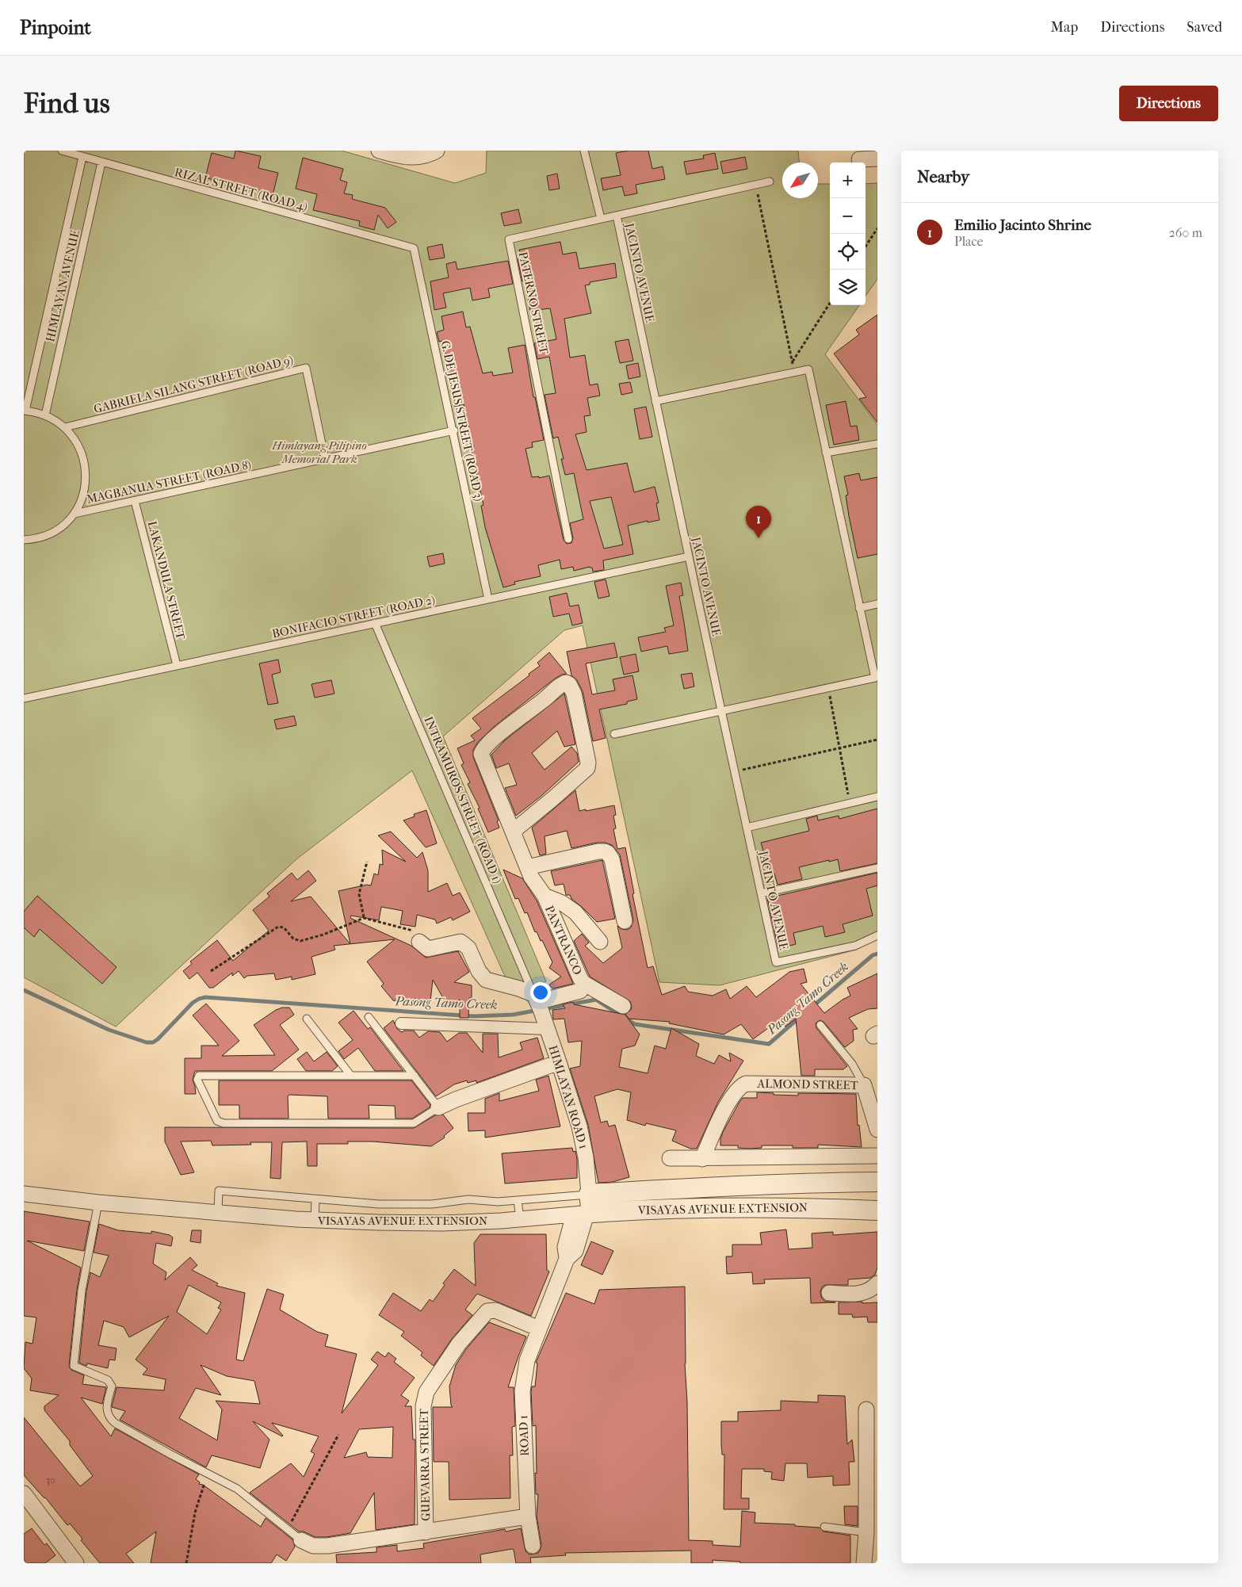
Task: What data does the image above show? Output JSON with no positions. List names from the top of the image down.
{
  "streets": {
    "street": [
      "PANTRANCO",
      "ALMOND STREET",
      "HIMLAYAN ROAD 1",
      "VISAYAS AVENUE EXTENSION",
      "ROAD 1",
      "GUEVARRA STREET"
    ],
    "lane": [
      "RIZAL STREET (ROAD 4)",
      "JACINTO AVENUE",
      "HIMLAYAN AVENUE",
      "PATERNO STREET",
      "GABRIELA SILANG STREET (ROAD 9)",
      "G. DE JESUS STREET (ROAD 3)",
      "MAGBANUA STREET (ROAD 8)",
      "LAKANDULA STREET",
      "BONIFACIO STREET (ROAD 2)",
      "INTRAMUROS STREET (ROAD 1)"
    ]
  },
  "crossings": [
    ["RIZAL STREET (ROAD 4)", "HIMLAYAN AVENUE"],
    ["RIZAL STREET (ROAD 4)", "G. DE JESUS STREET (ROAD 3)"],
    ["JACINTO AVENUE", "PATERNO STREET"],
    ["JACINTO AVENUE", "BONIFACIO STREET (ROAD 2)"],
    ["GABRIELA SILANG STREET (ROAD 9)", "MAGBANUA STREET (ROAD 8)"],
    ["G. DE JESUS STREET (ROAD 3)", "MAGBANUA STREET (ROAD 8)"],
    ["G. DE JESUS STREET (ROAD 3)", "BONIFACIO STREET (ROAD 2)"],
    ["MAGBANUA STREET (ROAD 8)", "LAKANDULA STREET"],
    ["LAKANDULA STREET", "BONIFACIO STREET (ROAD 2)"],
    ["BONIFACIO STREET (ROAD 2)", "INTRAMUROS STREET (ROAD 1)"],
    ["INTRAMUROS STREET (ROAD 1)", "PANTRANCO"],
    ["INTRAMUROS STREET (ROAD 1)", "HIMLAYAN ROAD 1"],
    ["PANTRANCO", "HIMLAYAN ROAD 1"],
    ["HIMLAYAN ROAD 1", "VISAYAS AVENUE EXTENSION"],
    ["ROAD 1", "GUEVARRA STREET"]
  ],
  "water": ["Pasong Tamo Creek"],
  "parks": ["Himlayang Pilipino Memorial Park"],
  "house_numbers": ["30"],
  "north": "bottom left",
  "page": {
    "header": "Pinpoint",
    "nav": ["Map", "Directions", "Saved"],
    "buttons": "Directions",
    "title": "Find us",
    "heading": "Nearby",
    "map_buttons": ["+", "−"],
    "list": [
      {
        "mark": "1",
        "name": "Emilio Jacinto Shrine",
        "note": "Place",
        "value": "260 m"
      }
    ],
    "pins": "1"
  }
}
